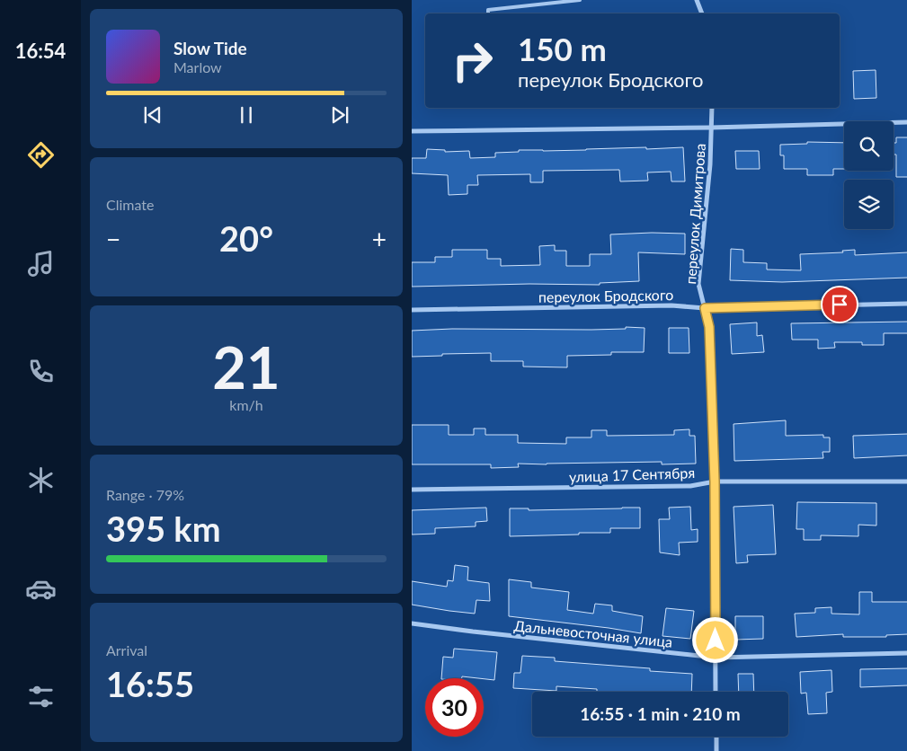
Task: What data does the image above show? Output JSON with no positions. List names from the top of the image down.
{
  "streets": {
    "street": [
      "переулок Димитрова",
      "переулок Бродского",
      "улица 17 Сентября",
      "Дальневосточная улица"
    ]
  },
  "crossings": [
    ["переулок Димитрова", "переулок Бродского"],
    ["переулок Димитрова", "улица 17 Сентября"],
    ["переулок Димитрова", "Дальневосточная улица"]
  ],
  "page": {
    "tabs": "16:54",
    "turn": ["150 m", "переулок Бродского"],
    "song": ["Slow Tide", "Marlow"],
    "tile": [
      "Climate",
      ["21", "km/h"],
      ["Range · 79%", "395 km"],
      ["Arrival", "16:55"]
    ],
    "heat": ["−", "20°", "+"],
    "limit": "30",
    "trip": "16:55 · 1 min · 210 m"
  }
}
